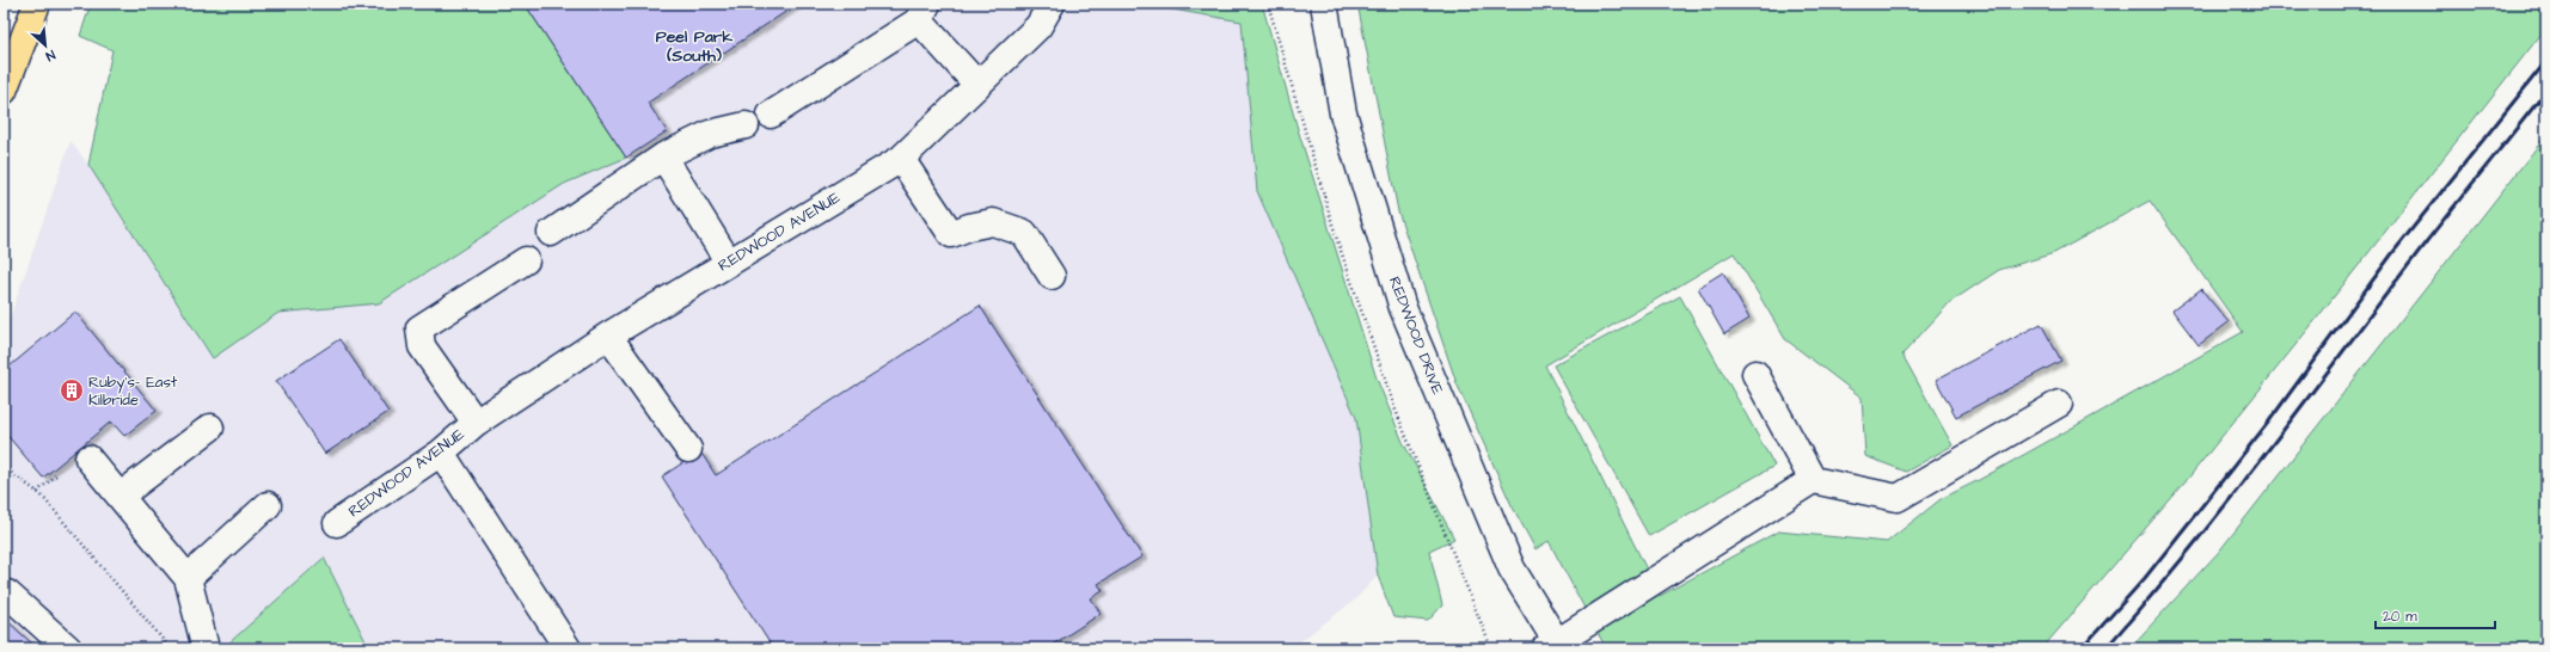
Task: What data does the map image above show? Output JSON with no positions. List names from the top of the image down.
{
  "streets": {
    "street": ["REDWOOD AVENUE", "REDWOOD DRIVE"]
  },
  "districts": ["Peel Park (South)"],
  "places": {
    "building": ["Ruby's- East Kilbride"]
  },
  "scale_bar": "20 m",
  "north": "bottom right"
}
